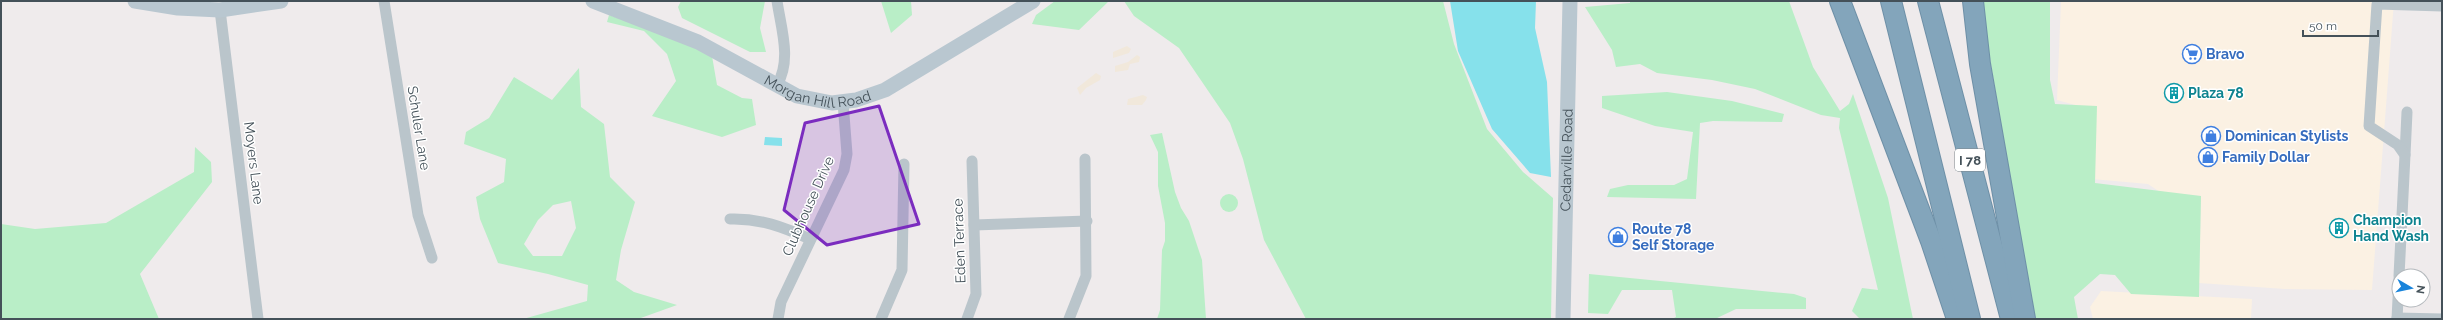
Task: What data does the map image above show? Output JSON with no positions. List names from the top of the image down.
{
  "streets": {
    "highway": ["I 78"],
    "main road": ["Morgan Hill Road", "Cedarville Road"],
    "street": [
      "Schuler Lane",
      "Moyers Lane",
      "Clubhouse Drive",
      "Eden Terrace"
    ]
  },
  "crossings": [
    ["Morgan Hill Road", "Clubhouse Drive"]
  ],
  "places": {
    "supermarket": ["Bravo"],
    "building": ["Plaza 78", "Champion Hand Wash"],
    "shop": ["Dominican Stylists", "Family Dollar", "Route 78 Self Storage"]
  },
  "scale_bar": "50 m",
  "north": "right"
}
